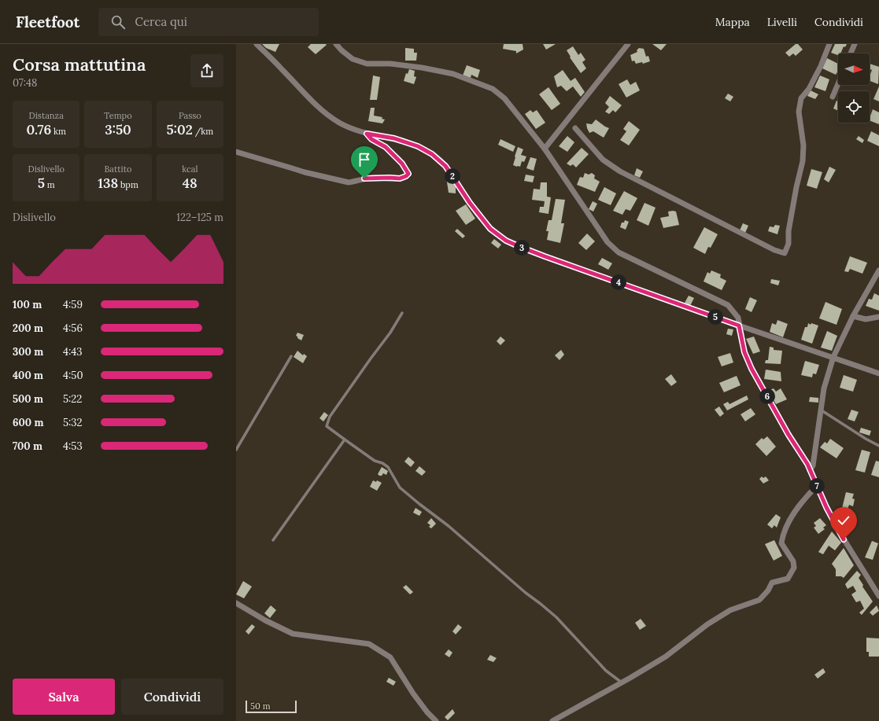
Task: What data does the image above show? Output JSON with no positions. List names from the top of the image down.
{
  "scale_bar": "50 m",
  "north": "right",
  "page": {
    "header": "Fleetfoot",
    "search": "Cerca qui",
    "nav": ["Mappa", "Livelli", "Condividi"],
    "heading": ["Corsa mattutina", "07:48"],
    "stats": [
      ["Distanza", "0.76 km"],
      ["Tempo", "3:50"],
      ["Passo", "5:02 /km"],
      ["Dislivello", "5 m"],
      ["Battito", "138 bpm"],
      ["kcal", "48"]
    ],
    "pins": [
      "2",
      "3",
      "4",
      "5",
      "6",
      "7"
    ],
    "chart": ["Dislivello", "122–125 m"],
    "list": [
      {
        "name": "100 m",
        "note": "4:59"
      },
      {
        "name": "200 m",
        "note": "4:56"
      },
      {
        "name": "300 m",
        "note": "4:43"
      },
      {
        "name": "400 m",
        "note": "4:50"
      },
      {
        "name": "500 m",
        "note": "5:22"
      },
      {
        "name": "600 m",
        "note": "5:32"
      },
      {
        "name": "700 m",
        "note": "4:53"
      }
    ],
    "buttons": ["Salva", "Condividi"],
    "scale": "50 m"
  }
}
